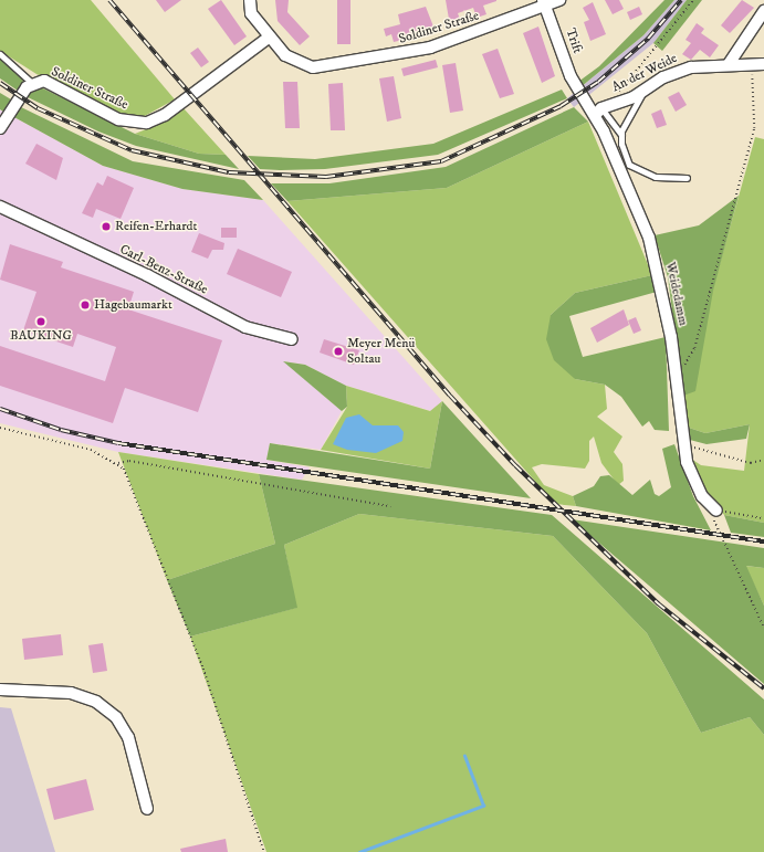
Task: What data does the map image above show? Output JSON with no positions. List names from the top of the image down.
{
  "streets": {
    "street": [
      "Soldiner Straße",
      "Trift",
      "An der Weide",
      "Carl-Benz-Straße",
      "Weidedamm"
    ]
  },
  "crossings": [
    ["Soldiner Straße", "Trift"],
    ["Trift", "Weidedamm"],
    ["An der Weide", "Weidedamm"]
  ],
  "places": [
    "Reifen-Erhardt",
    "Hagebaumarkt",
    "BAUKING",
    "Meyer Menü Soltau"
  ]
}
